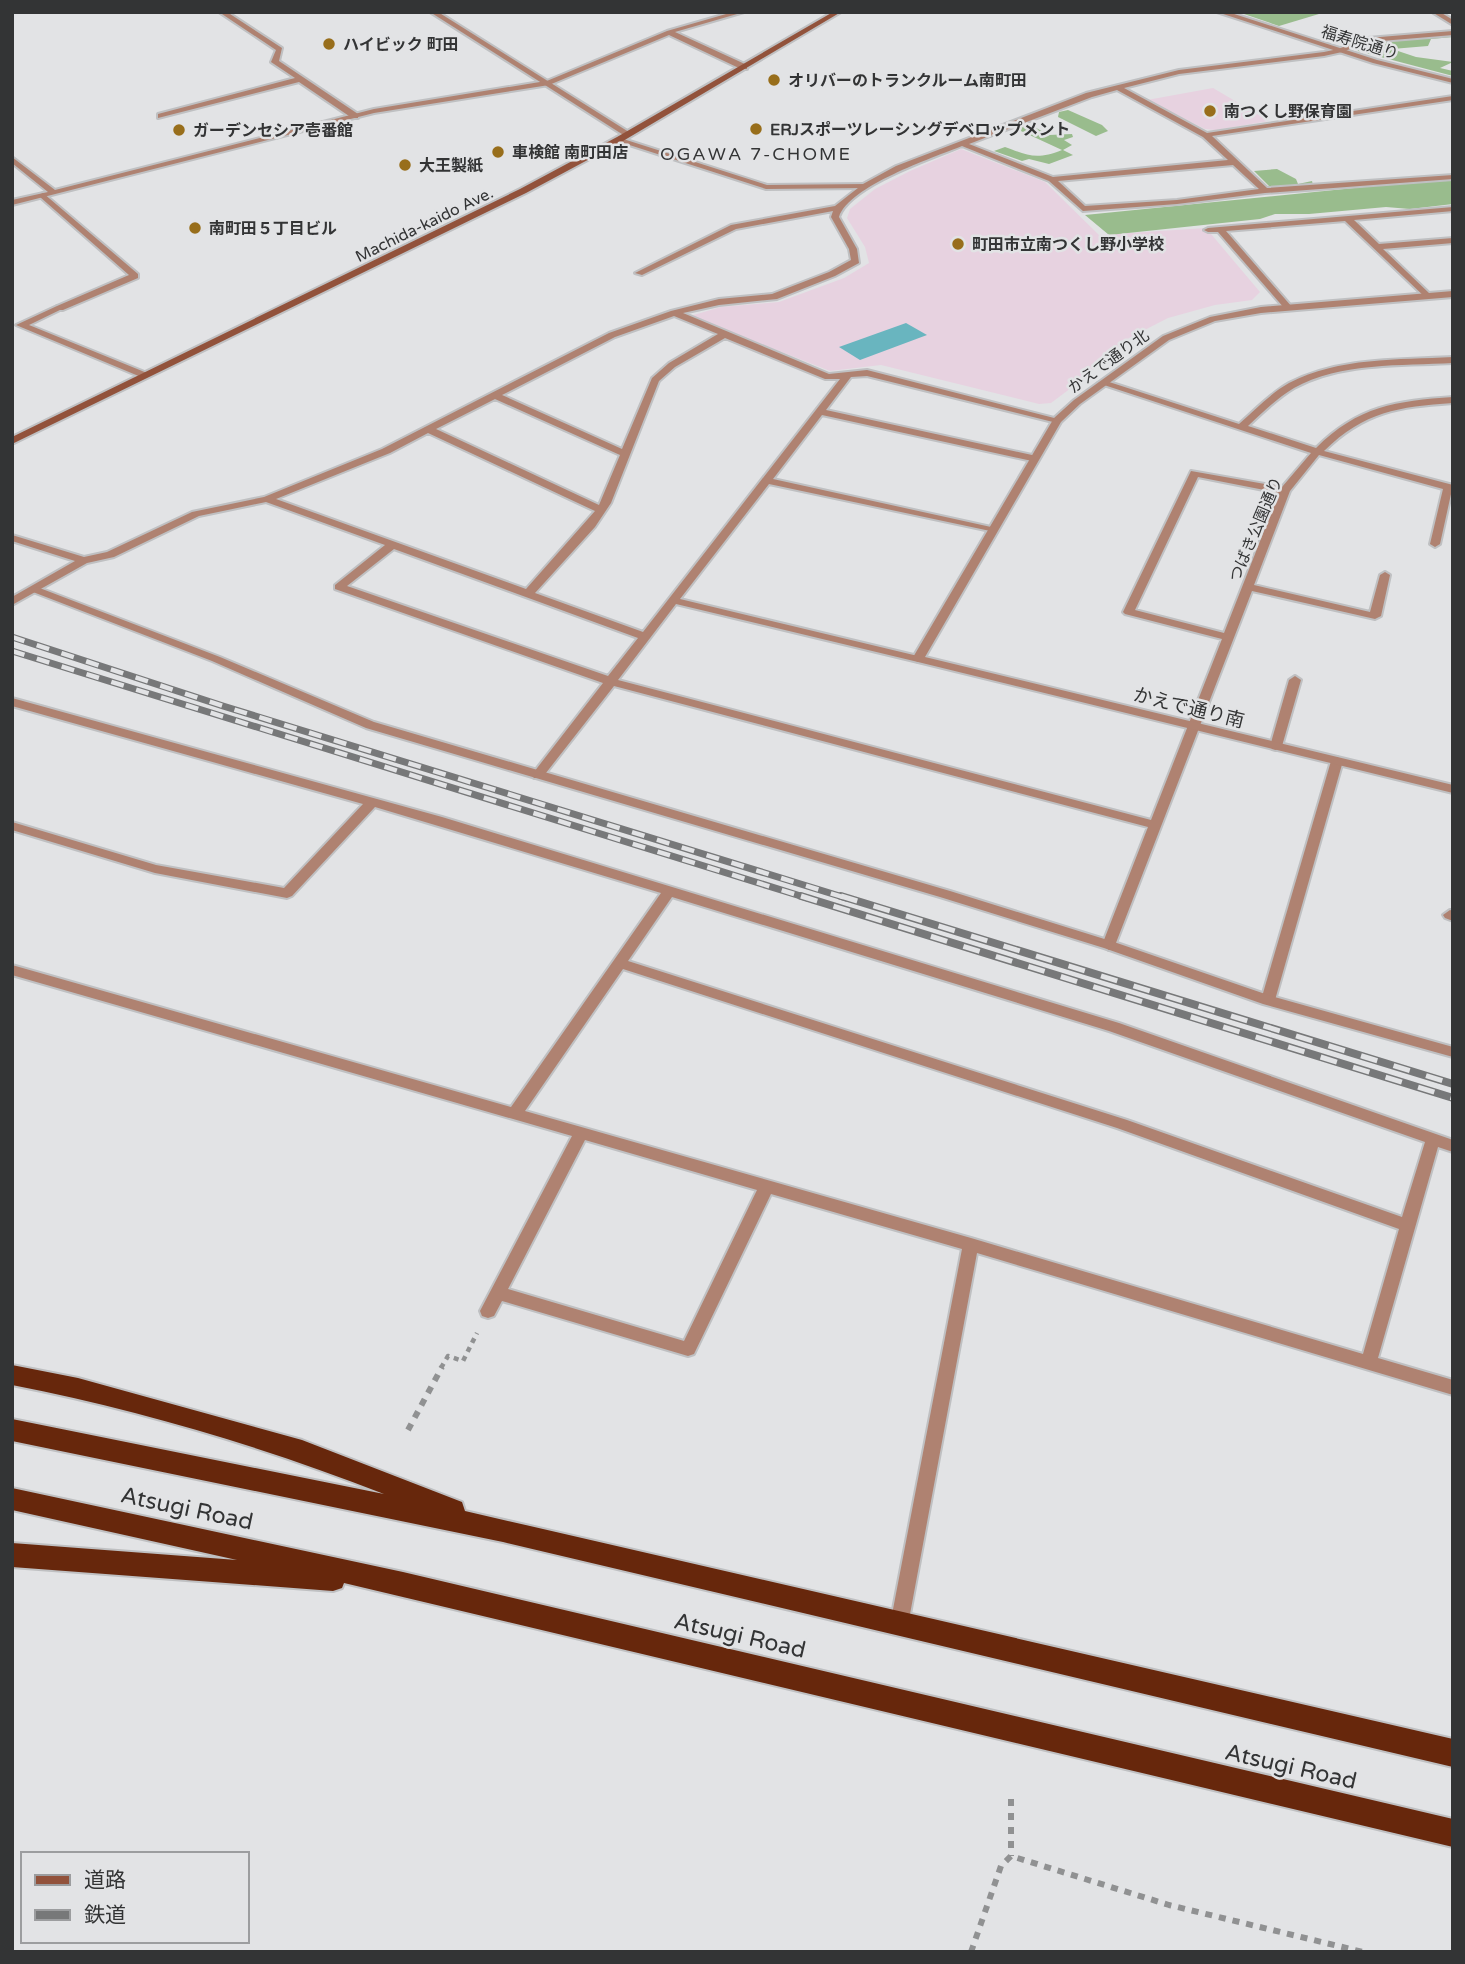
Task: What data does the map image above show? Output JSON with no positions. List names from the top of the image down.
{
  "streets": {
    "highway": ["Atsugi Road"],
    "main road": ["Machida-kaido Ave."],
    "street": [
      "福寿院通り",
      "かえで通り北",
      "つばき公園通り",
      "かえで通り南"
    ]
  },
  "crossings": [
    ["かえで通り北", "かえで通り南"],
    ["つばき公園通り", "かえで通り南"]
  ],
  "districts": ["OGAWA 7-CHOME"],
  "places": [
    "ハイビック 町田",
    "オリバーのトランクルーム南町田",
    "南つくし野保育園",
    "ERJスポーツレーシングデベロップメント",
    "ガーデンセシア壱番館",
    "車検館 南町田店",
    "大王製紙",
    "南町田５丁目ビル",
    "町田市立南つくし野小学校"
  ],
  "legend": ["道路", "鉄道"]
}
